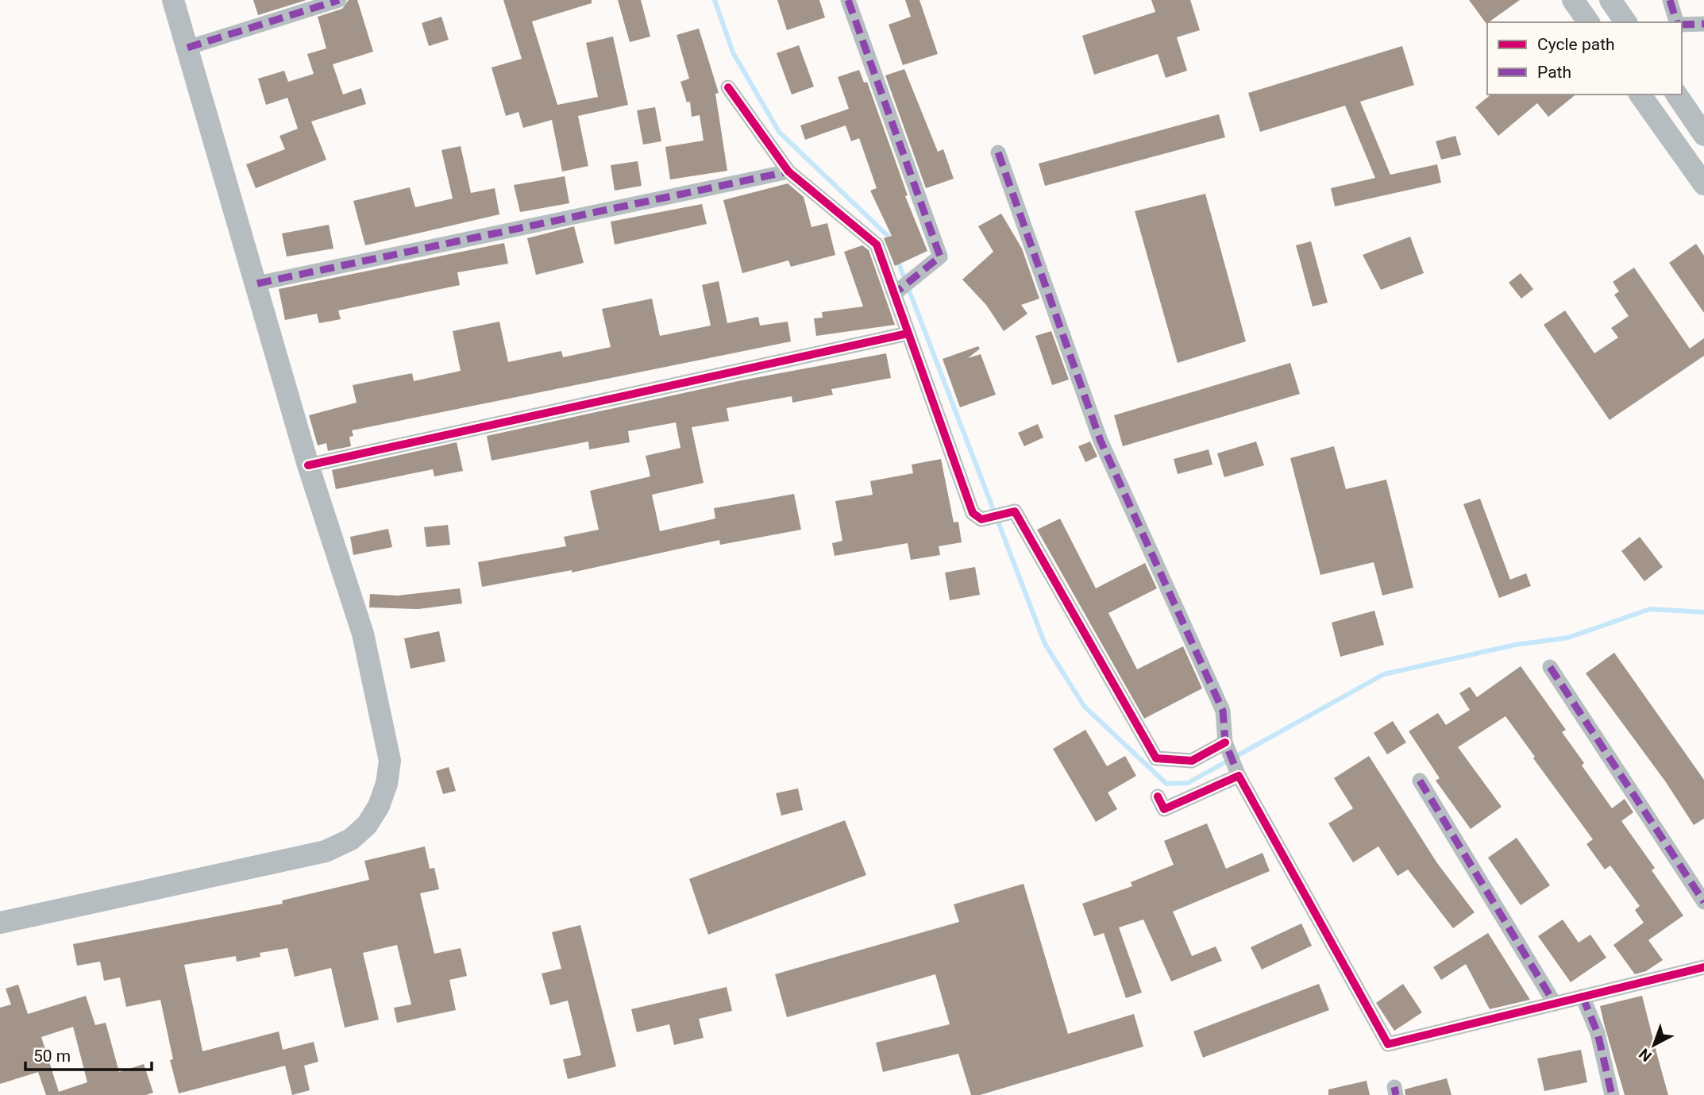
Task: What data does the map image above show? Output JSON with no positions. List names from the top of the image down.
{
  "legend": ["Cycle path", "Path"],
  "scale_bar": "50 m",
  "north": "bottom left"
}
